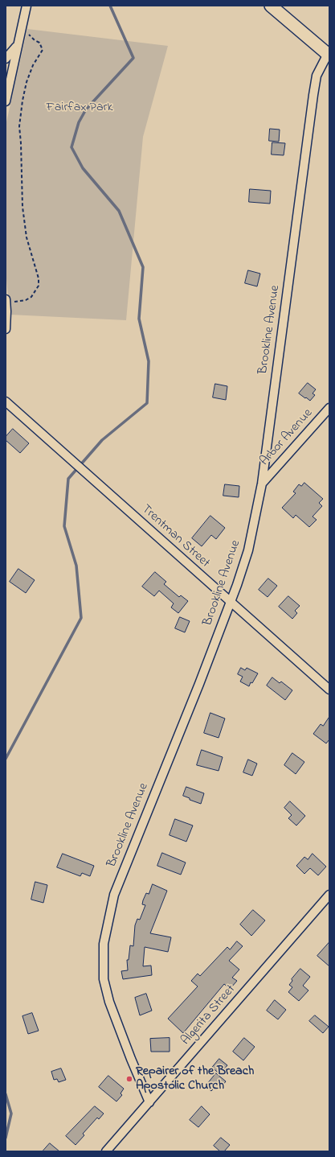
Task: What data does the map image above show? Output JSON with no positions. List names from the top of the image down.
{
  "streets": {
    "street": [
      "Brookline Avenue",
      "Arbor Avenue",
      "Trentman Street",
      "Algerita Street"
    ]
  },
  "crossings": [
    ["Brookline Avenue", "Arbor Avenue"],
    ["Brookline Avenue", "Trentman Street"],
    ["Brookline Avenue", "Algerita Street"]
  ],
  "parks": ["Fairfax Park"],
  "places": ["Repairer of the Breach Apostolic Church"]
}
